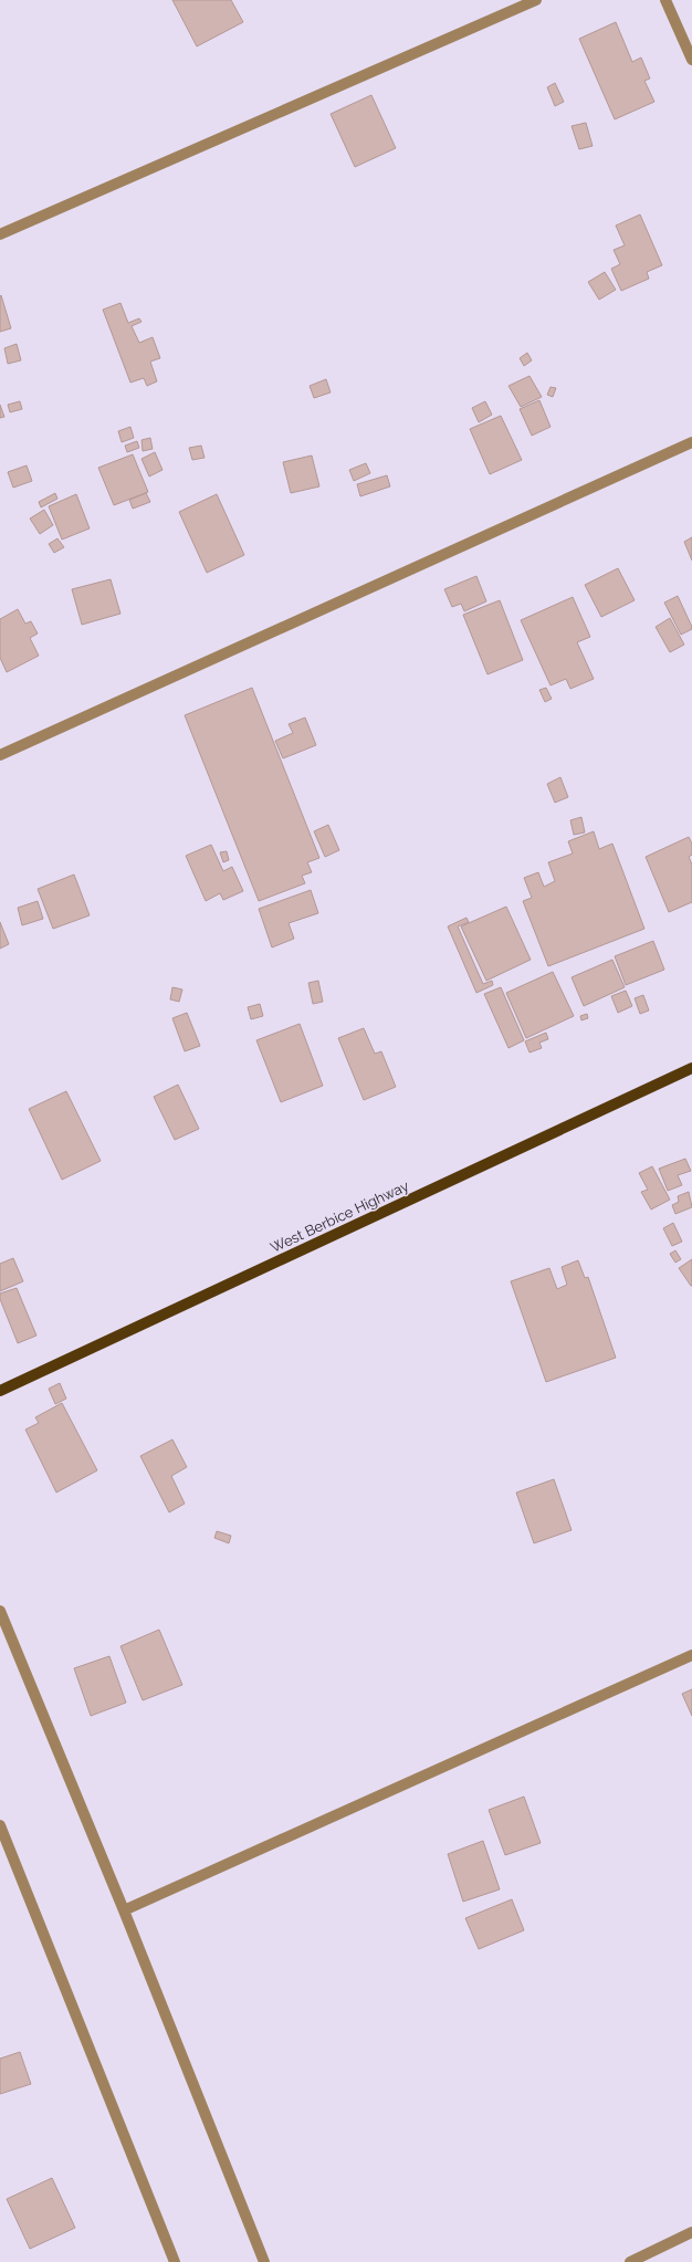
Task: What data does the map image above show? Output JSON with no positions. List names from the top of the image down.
{
  "streets": {
    "main road": ["West Berbice Highway"]
  }
}
